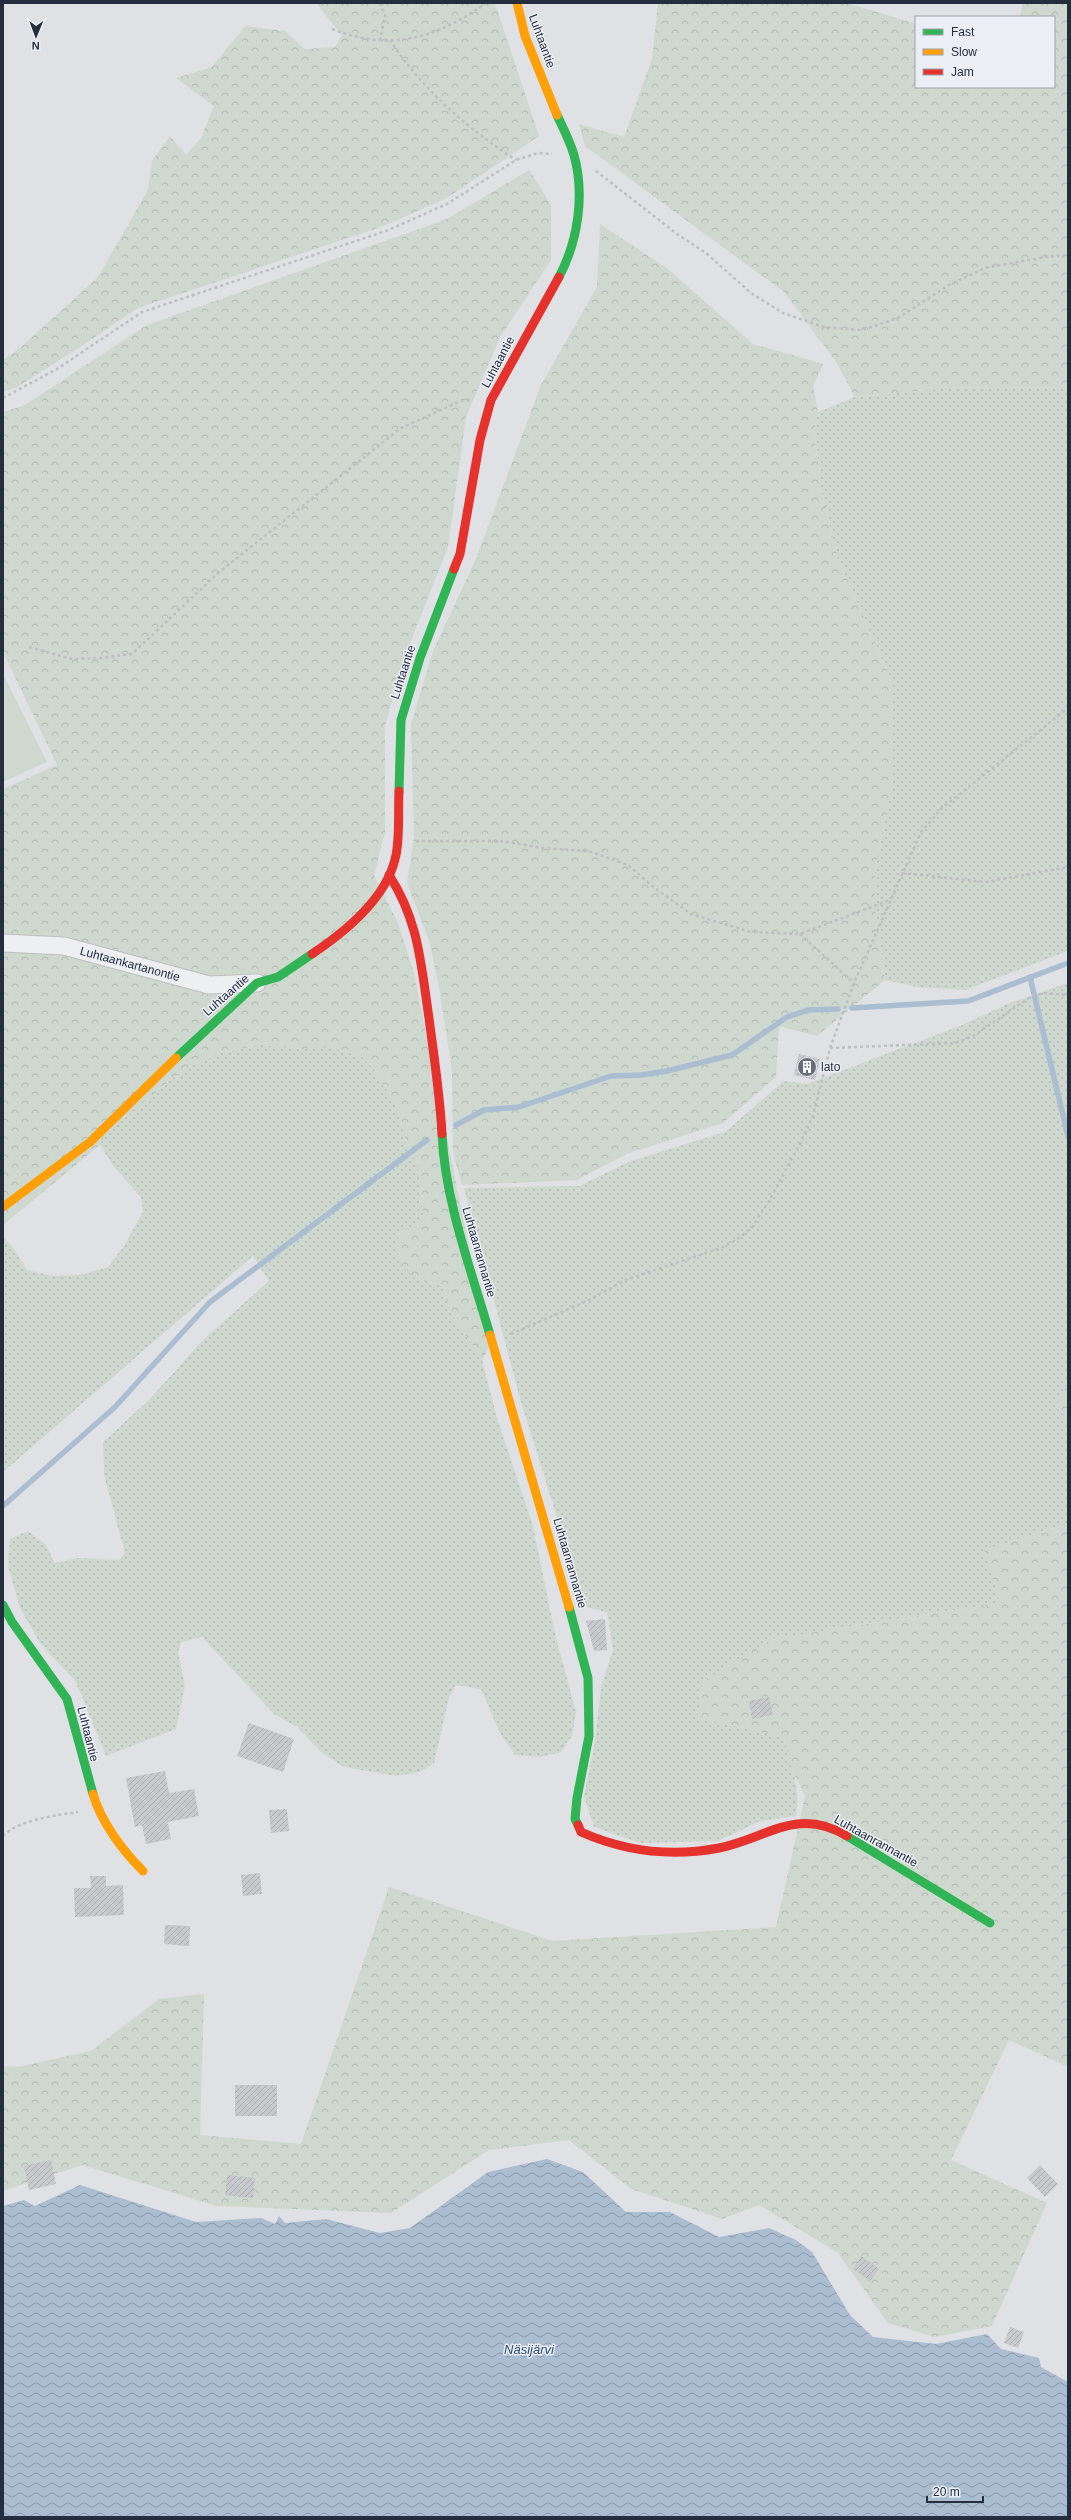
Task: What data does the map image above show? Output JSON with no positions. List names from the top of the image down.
{
  "streets": {
    "street": ["Luhtaantie", "Luhtaankartanontie", "Luhtaanrannantie"]
  },
  "crossings": [
    ["Luhtaantie", "Luhtaankartanontie"],
    ["Luhtaantie", "Luhtaanrannantie"]
  ],
  "water": ["Näsijärvi"],
  "places": {
    "building": ["lato"]
  },
  "legend": ["Fast", "Slow", "Jam"],
  "scale_bar": "20 m",
  "north": "bottom"
}
